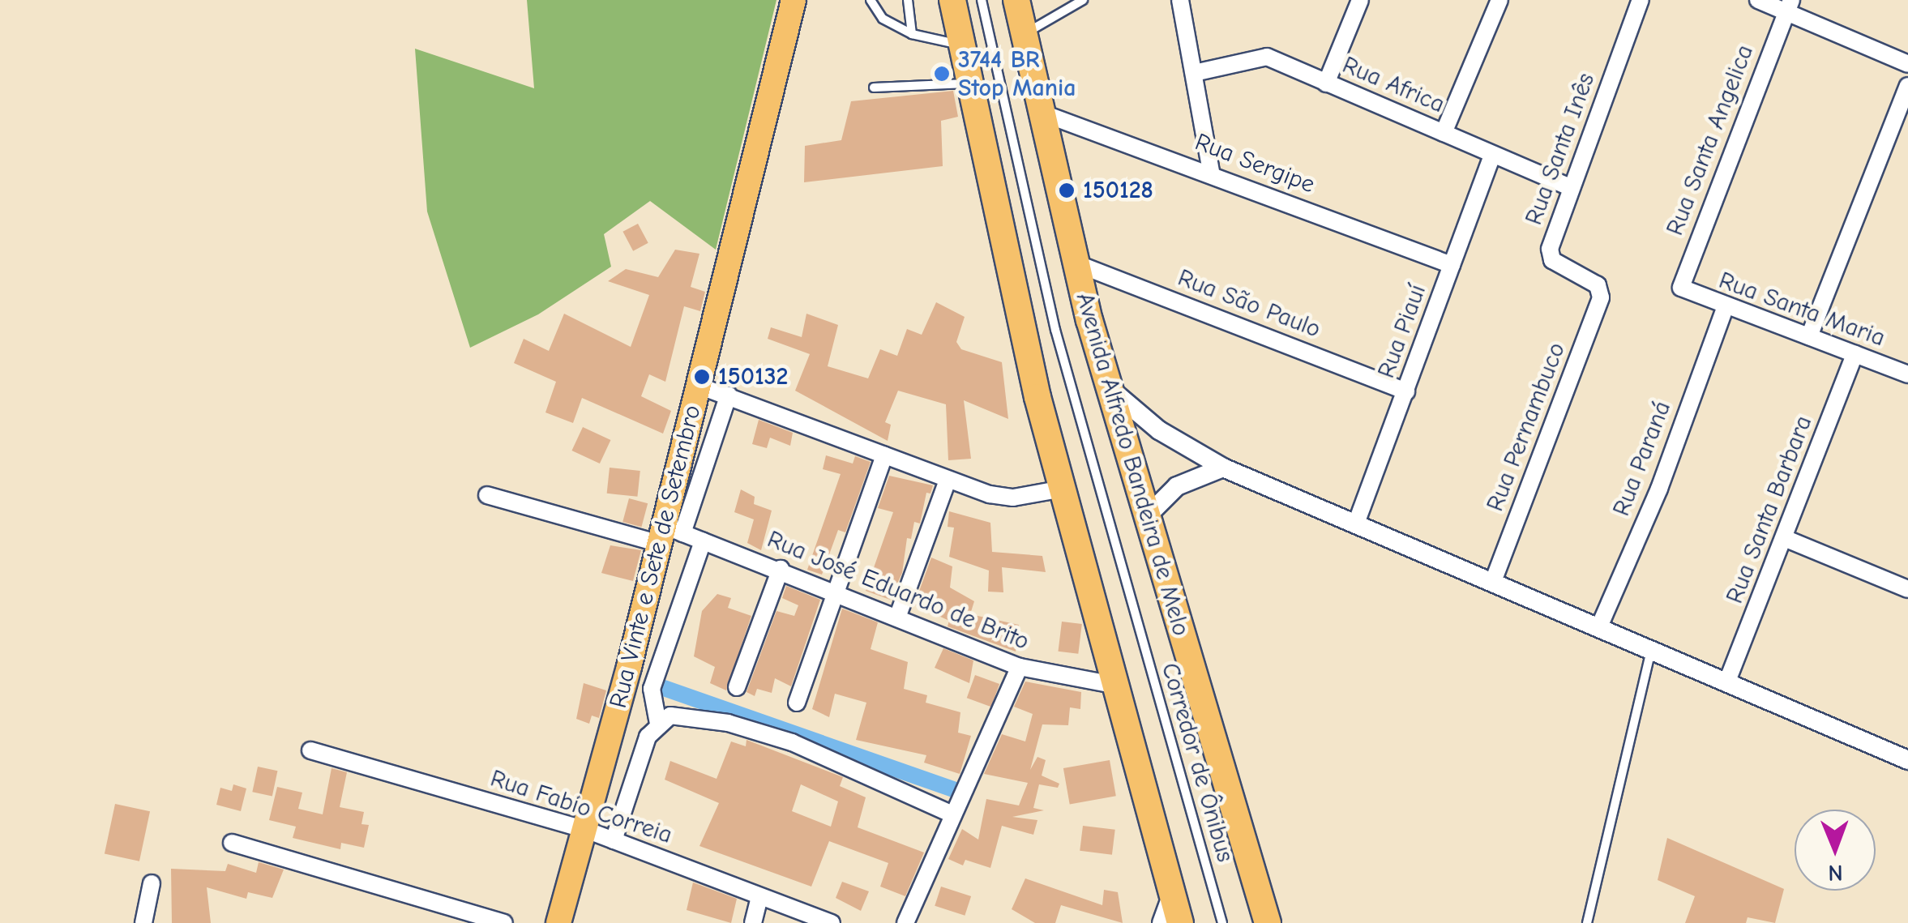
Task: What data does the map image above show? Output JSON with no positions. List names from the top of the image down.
{
  "streets": {
    "highway": ["Avenida Alfredo Bandeira de Melo"],
    "main road": ["Rua Vinte e Sete de Setembro"],
    "street": [
      "Rua Africa",
      "Rua Santa Angelica",
      "Rua Santa Inês",
      "Rua Sergipe",
      "Rua São Paulo",
      "Rua Santa Maria",
      "Rua Piauí",
      "Rua Pernambuco",
      "Rua Paraná",
      "Rua Santa Barbara",
      "Rua José Eduardo de Brito",
      "Rua Fabio Correia"
    ],
    "lane": ["Corredor de Ônibus"]
  },
  "crossings": [
    ["Rua Africa", "Rua Santa Inês"],
    ["Rua Africa", "Rua Piauí"],
    ["Rua Santa Angelica", "Rua Santa Maria"],
    ["Rua Santa Inês", "Rua Pernambuco"],
    ["Rua Sergipe", "Rua Piauí"],
    ["Rua Sergipe", "Avenida Alfredo Bandeira de Melo"],
    ["Rua São Paulo", "Rua Piauí"],
    ["Rua São Paulo", "Avenida Alfredo Bandeira de Melo"],
    ["Rua Santa Maria", "Rua Paraná"],
    ["Rua Santa Maria", "Rua Santa Barbara"],
    ["Rua Vinte e Sete de Setembro", "Rua José Eduardo de Brito"],
    ["Rua Vinte e Sete de Setembro", "Rua Fabio Correia"]
  ],
  "places": ["3744 BR Stop Mania", "150128", "150132"],
  "north": "bottom"
}
